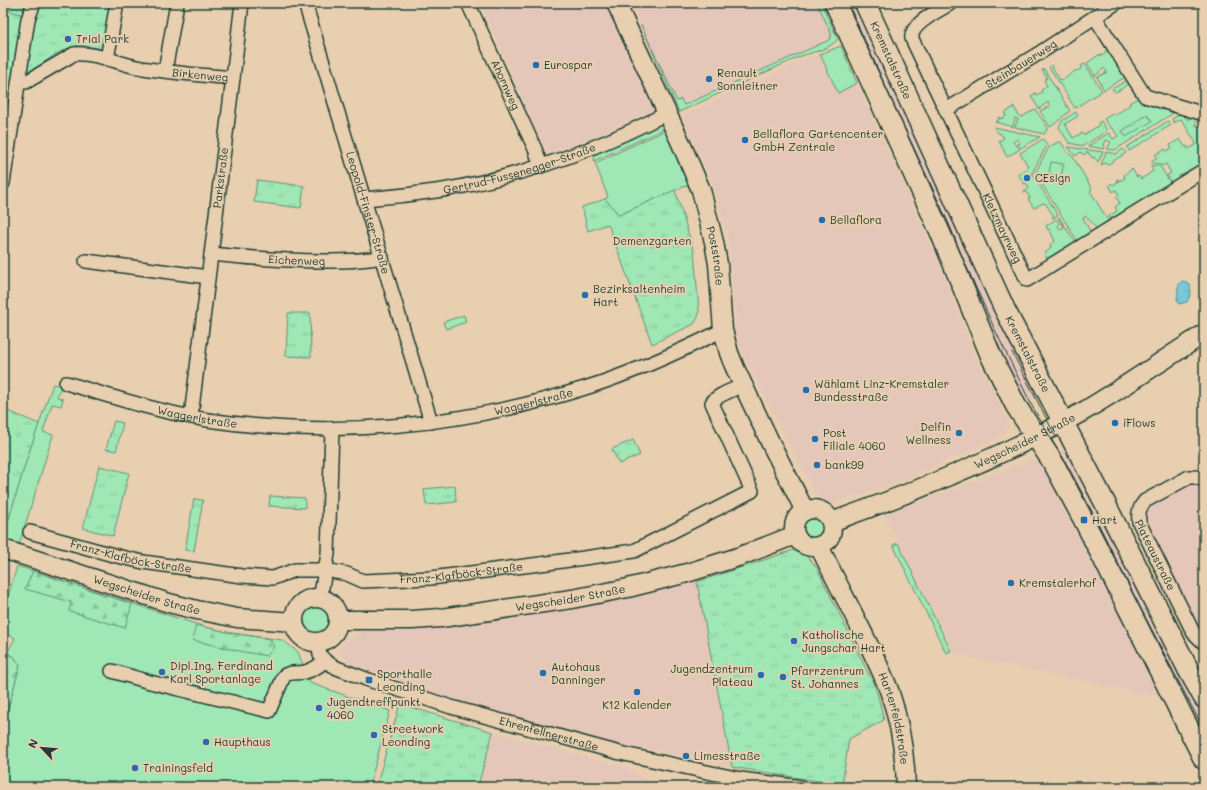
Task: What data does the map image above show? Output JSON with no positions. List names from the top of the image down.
{
  "streets": {
    "main road": ["Kremstalstraße"],
    "street": [
      "Steinbauerweg",
      "Birkenweg",
      "Ahornweg",
      "Gertrud-Fussenegger-Straße",
      "Parkstraße",
      "Leopold-Finster-Straße",
      "Kletzmayrweg",
      "Poststraße",
      "Eichenweg",
      "Waggerlstraße",
      "Wegscheider Straße",
      "Plateaustraße",
      "Franz-Klafböck-Straße",
      "Harterfeldstraße",
      "Ehrenfellnerstraße"
    ]
  },
  "crossings": [
    ["Kremstalstraße", "Wegscheider Straße"],
    ["Steinbauerweg", "Kletzmayrweg"],
    ["Birkenweg", "Parkstraße"],
    ["Ahornweg", "Gertrud-Fussenegger-Straße"],
    ["Gertrud-Fussenegger-Straße", "Leopold-Finster-Straße"],
    ["Gertrud-Fussenegger-Straße", "Poststraße"],
    ["Parkstraße", "Eichenweg"],
    ["Parkstraße", "Waggerlstraße"],
    ["Leopold-Finster-Straße", "Eichenweg"],
    ["Leopold-Finster-Straße", "Waggerlstraße"],
    ["Poststraße", "Waggerlstraße"],
    ["Poststraße", "Wegscheider Straße"],
    ["Poststraße", "Franz-Klafböck-Straße"],
    ["Poststraße", "Harterfeldstraße"],
    ["Wegscheider Straße", "Harterfeldstraße"]
  ],
  "parks": ["Demenzgarten"],
  "places": {
    "other": [
      "Trial Park",
      "Eurospar",
      "Renault Sonnleitner",
      "Bellaflora Gartencenter GmbH Zentrale",
      "CEsign",
      "Bellaflora",
      "Bezirksaltenheim Hart",
      "Wählamt Linz-Kremstaler Bundesstraße",
      "iFlows",
      "Delfin Wellness",
      "Post Filiale 4060",
      "bank99",
      "Kremstalerhof",
      "Katholische Jungschar Hart",
      "Dipl.Ing. Ferdinand Karl Sportanlage",
      "Autohaus Danninger",
      "Jugendzentrum Plateau",
      "Pfarrzentrum St. Johannes",
      "K12 Kalender",
      "Jugendtreffpunkt 4060",
      "Streetwork Leonding",
      "Haupthaus",
      "Limesstraße",
      "Trainingsfeld"
    ],
    "transit": ["Hart", "Sporthalle Leonding"]
  },
  "north": "top left"
}
